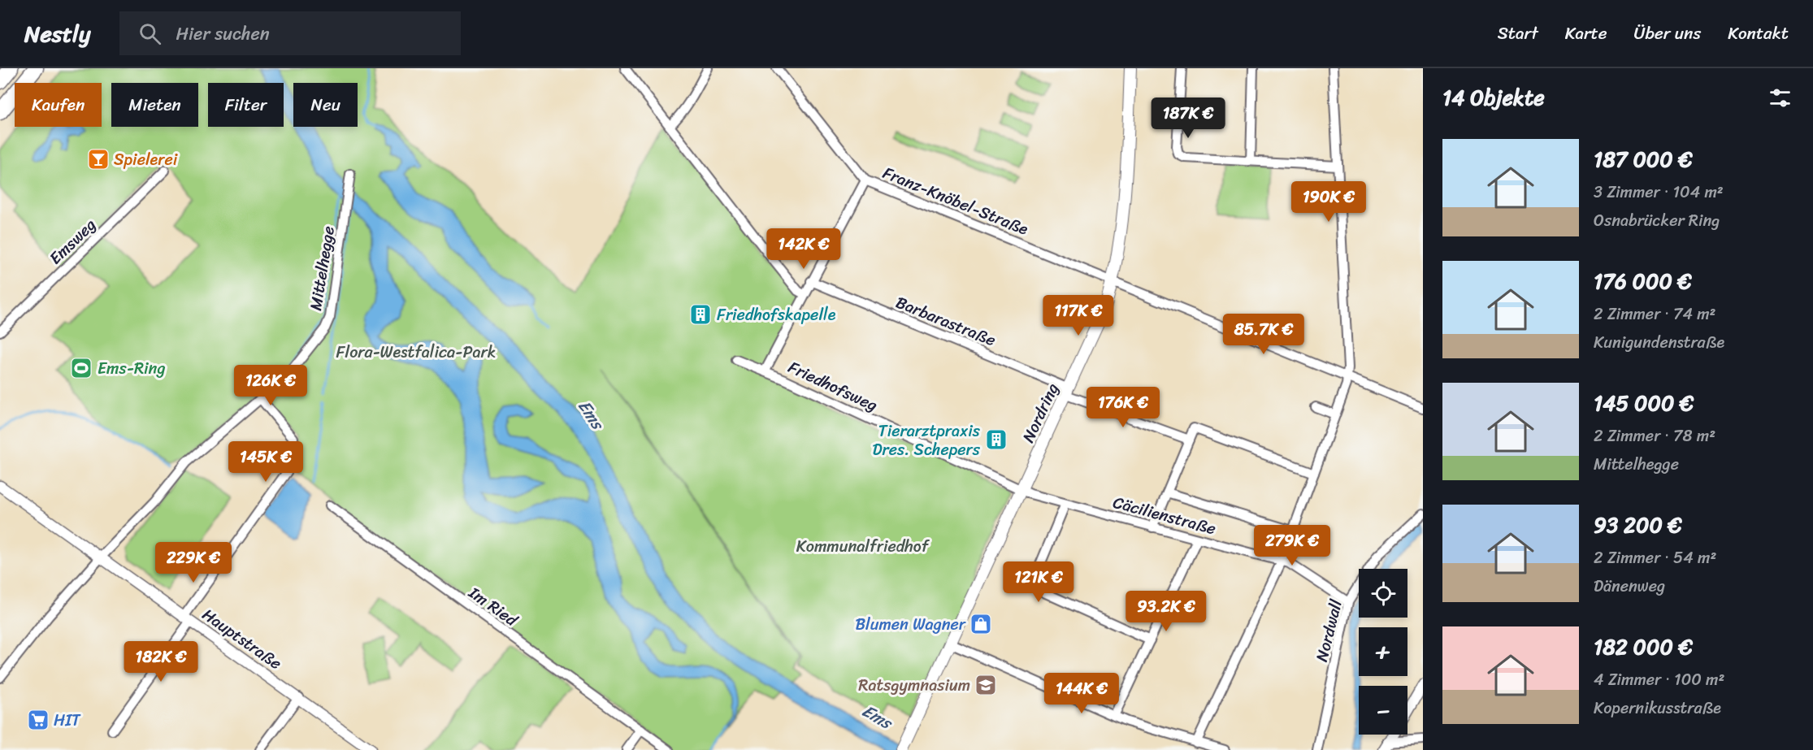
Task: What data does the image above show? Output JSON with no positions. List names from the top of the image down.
{
  "streets": {
    "main road": ["Nordring"],
    "street": [
      "Franz-Knöbel-Straße",
      "Emsweg",
      "Mittelhegge",
      "Barbarastraße",
      "Friedhofsweg",
      "Cäcilienstraße",
      "Im Ried",
      "Nordwall",
      "Hauptstraße"
    ]
  },
  "crossings": [
    ["Franz-Knöbel-Straße", "Nordring"],
    ["Mittelhegge", "Hauptstraße"],
    ["Barbarastraße", "Nordring"],
    ["Friedhofsweg", "Nordring"],
    ["Friedhofsweg", "Cäcilienstraße"],
    ["Nordring", "Cäcilienstraße"],
    ["Cäcilienstraße", "Nordwall"]
  ],
  "water": ["Ems"],
  "parks": ["Flora-Westfalica-Park", "Kommunalfriedhof"],
  "places": {
    "bar": ["Spielerei"],
    "building": ["Friedhofskapelle", "Tierarztpraxis Dres. Schepers"],
    "sports": ["Ems-Ring"],
    "shop": ["Blumen Wagner"],
    "school or university": ["Ratsgymnasium"],
    "supermarket": ["HIT"]
  },
  "page": {
    "header": "Nestly",
    "search": "Hier suchen",
    "nav": [
      "Start",
      "Karte",
      "Über uns",
      "Kontakt"
    ],
    "heading": "14 Objekte",
    "chip": [
      "Kaufen",
      "Mieten",
      "Filter",
      "Neu"
    ],
    "price": [
      "187K €",
      "190K €",
      "142K €",
      "117K €",
      "85.7K €",
      "126K €",
      "176K €",
      "145K €",
      "279K €",
      "229K €",
      "121K €",
      "93.2K €",
      "182K €",
      "144K €"
    ],
    "list": [
      {
        "name": "187 000 €",
        "note": "3 Zimmer · 104 m² · Osnabrücker Ring"
      },
      {
        "name": "176 000 €",
        "note": "2 Zimmer · 74 m² · Kunigundenstraße"
      },
      {
        "name": "145 000 €",
        "note": "2 Zimmer · 78 m² · Mittelhegge"
      },
      {
        "name": "93 200 €",
        "note": "2 Zimmer · 54 m² · Dänenweg"
      },
      {
        "name": "182 000 €",
        "note": "4 Zimmer · 100 m² · Kopernikusstraße"
      }
    ],
    "map_buttons": ["+", "−"]
  }
}
